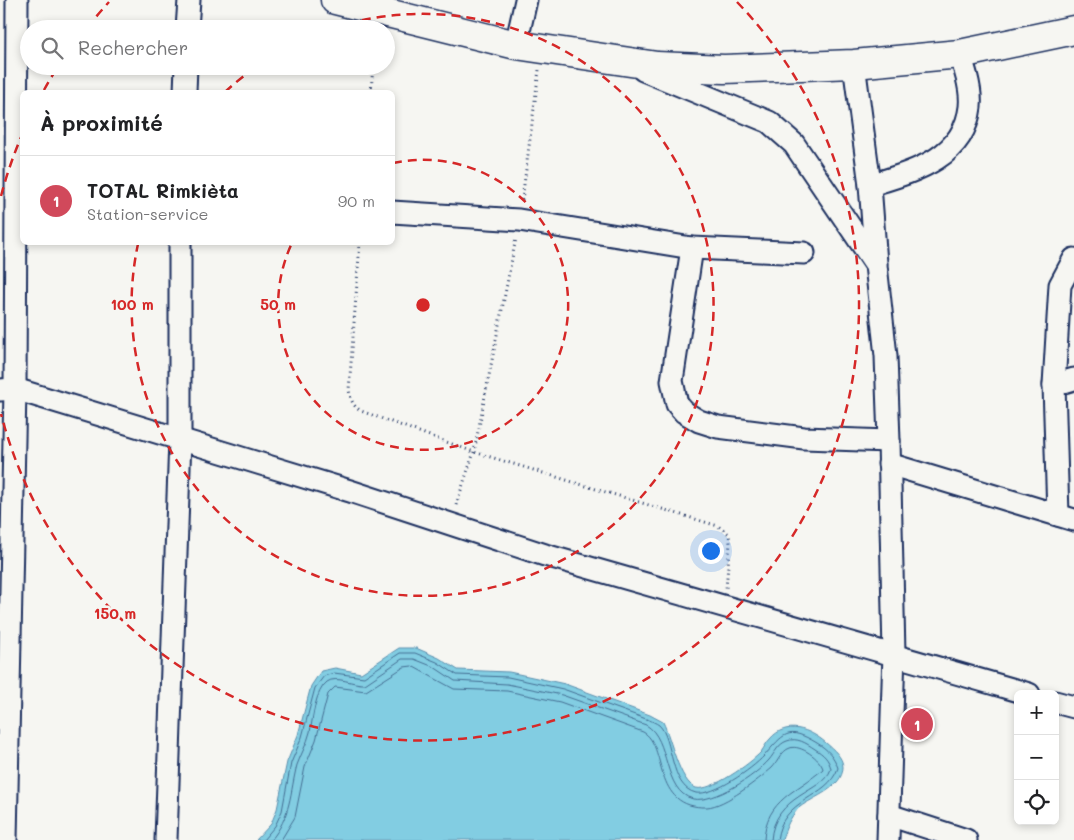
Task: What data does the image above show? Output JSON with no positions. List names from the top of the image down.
{
  "page": {
    "search": "Rechercher",
    "heading": "À proximité",
    "list": [
      {
        "mark": "1",
        "name": "TOTAL Rimkièta",
        "note": "Station-service",
        "value": "90 m"
      }
    ],
    "map_buttons": ["+", "−"],
    "pins": "1"
  },
  "rings": ["50 m", "100 m", "150 m"]
}
